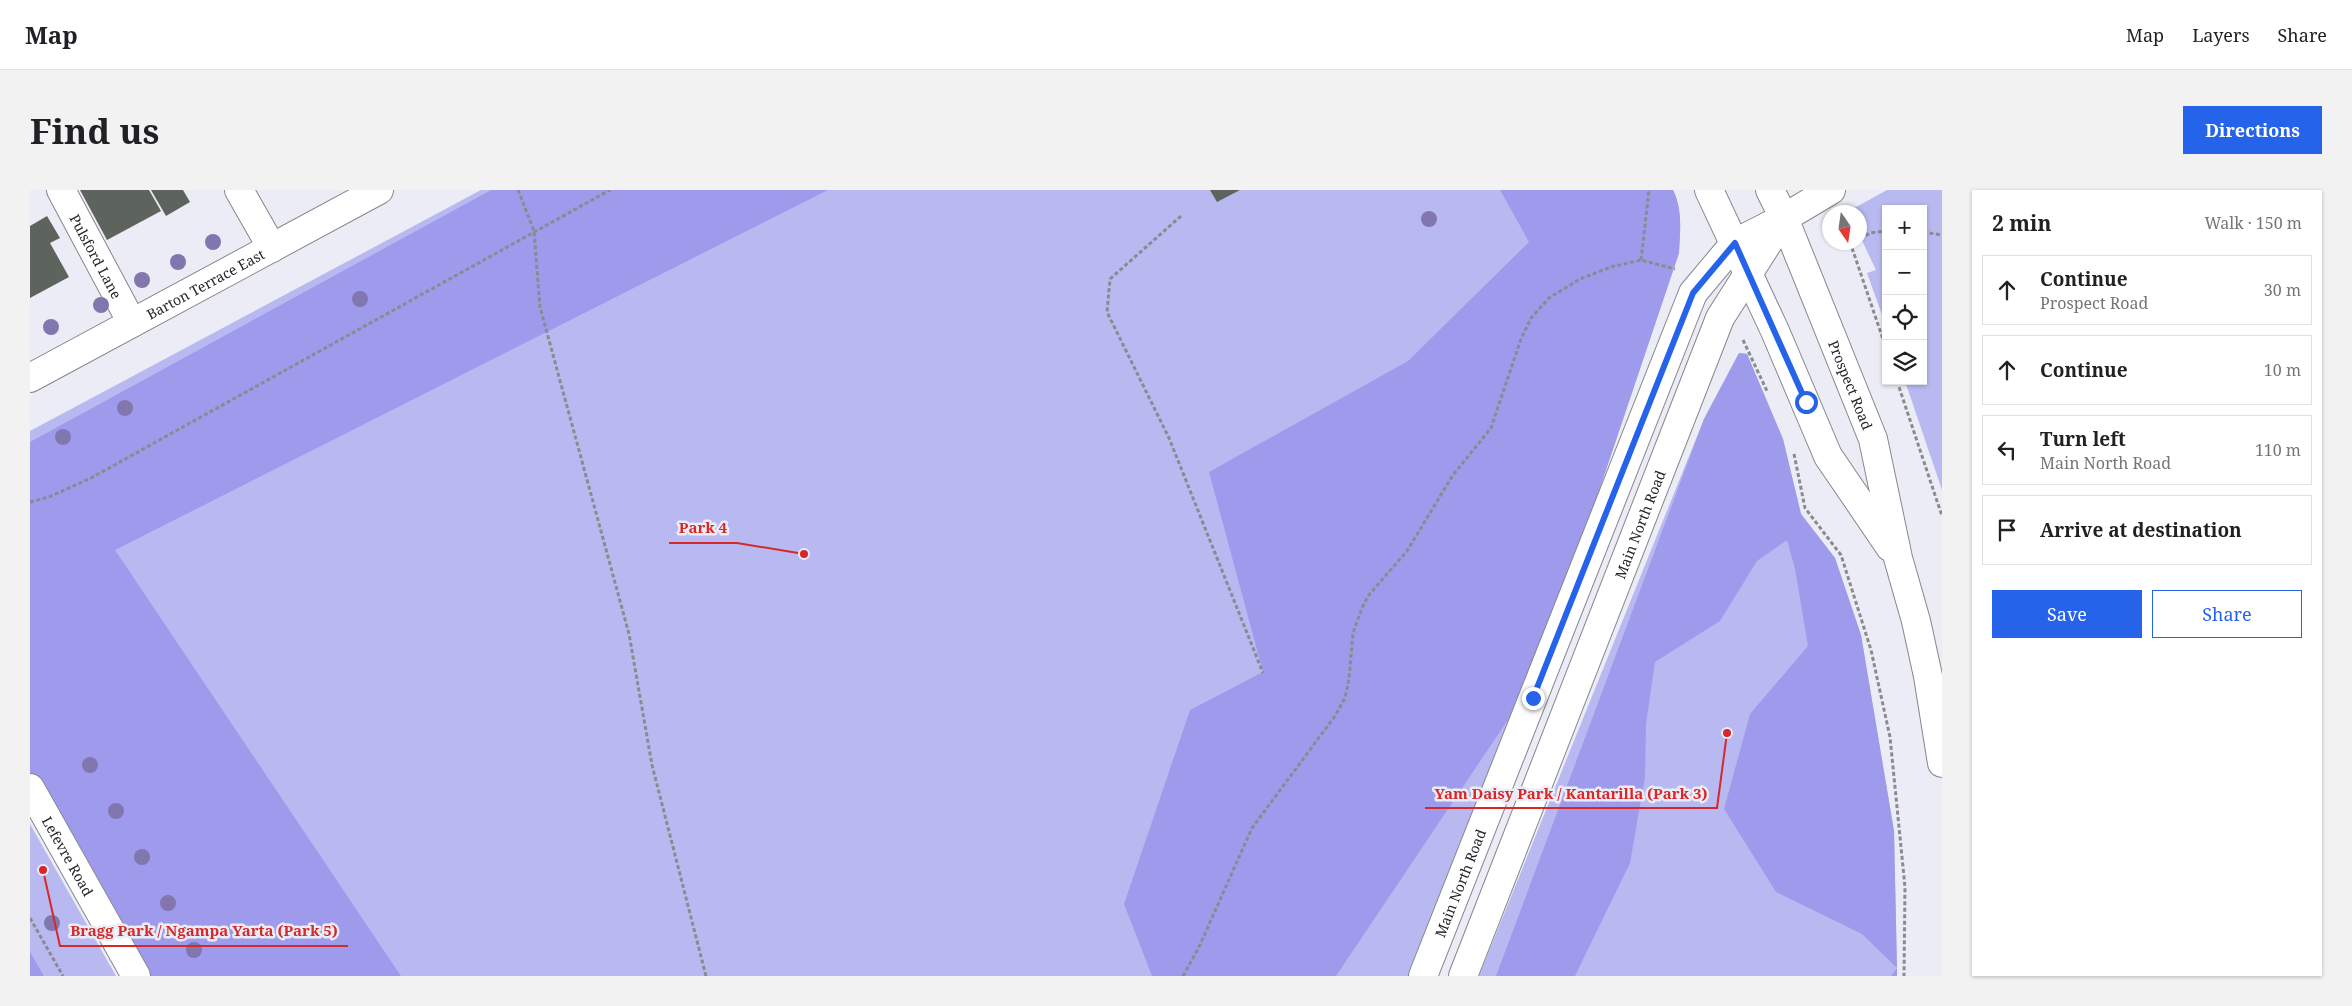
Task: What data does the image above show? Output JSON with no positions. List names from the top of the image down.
{
  "streets": {
    "main road": [
      "Pulsford Lane",
      "Barton Terrace East",
      "Prospect Road",
      "Main North Road",
      "Lefevre Road"
    ]
  },
  "crossings": [
    ["Pulsford Lane", "Barton Terrace East"],
    ["Prospect Road", "Main North Road"]
  ],
  "places": ["Park 4", "Yam Daisy Park / Kantarilla (Park 3)", "Bragg Park / Ngampa Yarta (Park 5)"],
  "north": "bottom",
  "page": {
    "header": "Map",
    "nav": ["Map", "Layers", "Share"],
    "buttons": [
      "Directions",
      ["Save", "Share"]
    ],
    "title": "Find us",
    "heading": ["2 min", "Walk · 150 m"],
    "map_buttons": ["+", "−"],
    "list": [
      ["Continue", "Prospect Road", "30 m"],
      ["Continue", "10 m"],
      ["Turn left", "Main North Road", "110 m"],
      "Arrive at destination"
    ]
  }
}
